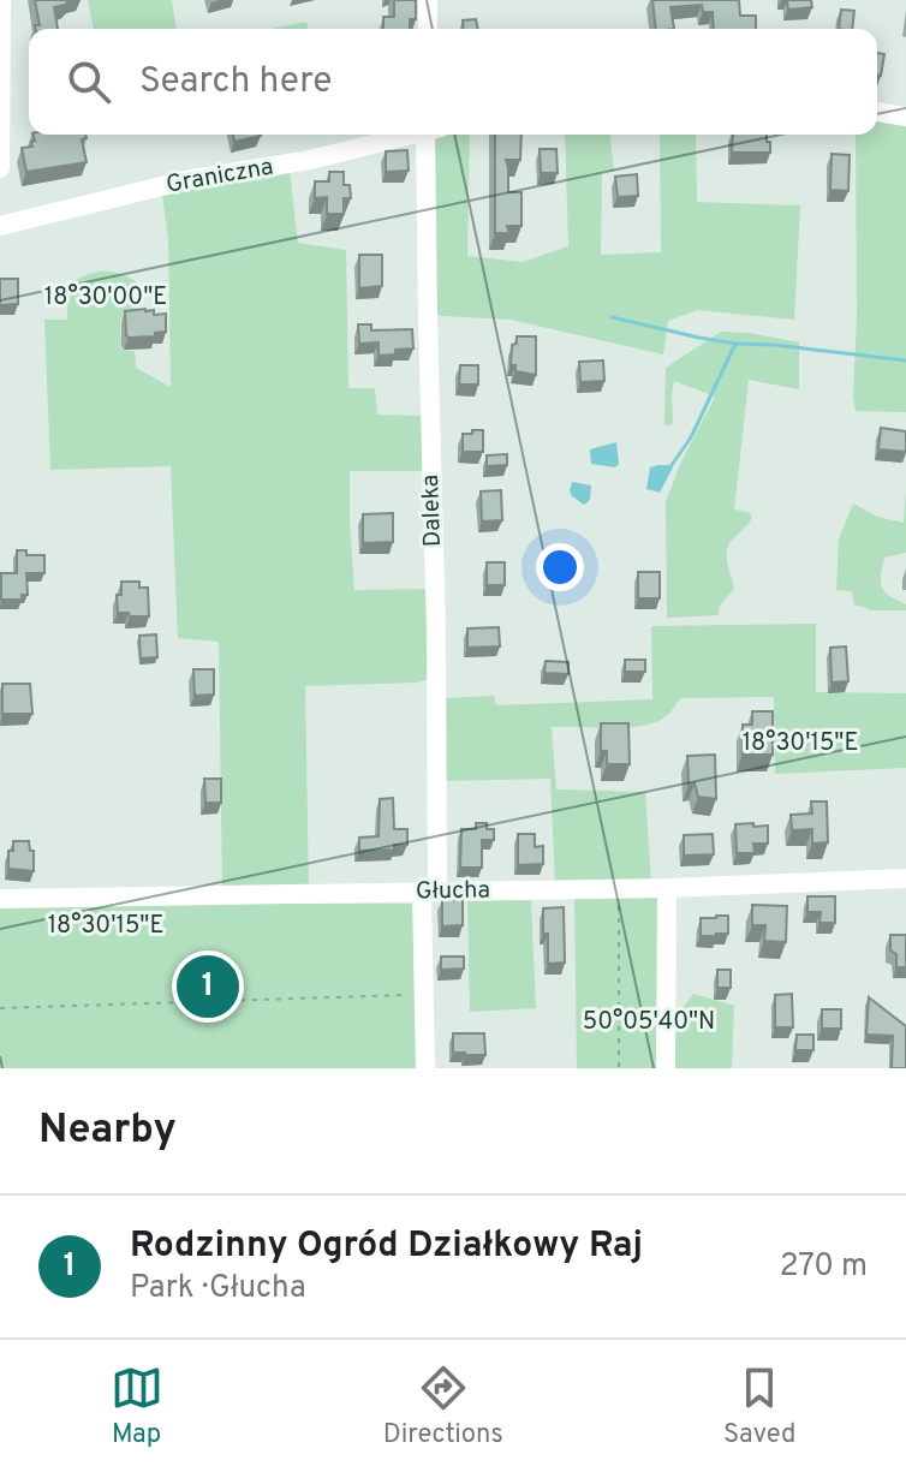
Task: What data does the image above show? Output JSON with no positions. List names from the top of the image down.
{
  "streets": {
    "street": ["Graniczna", "Daleka", "Głucha"]
  },
  "crossings": [
    ["Daleka", "Głucha"]
  ],
  "page": {
    "search": "Search here",
    "pins": "1",
    "heading": "Nearby",
    "list": [
      {
        "mark": "1",
        "name": "Rodzinny Ogród Działkowy Raj",
        "note": "Park · Głucha",
        "value": "270 m"
      }
    ],
    "nav": ["Map", "Directions", "Saved"]
  },
  "coordinates": ["18°30'00\"E", "18°30'15\"E", "50°05'40\"N"]
}
